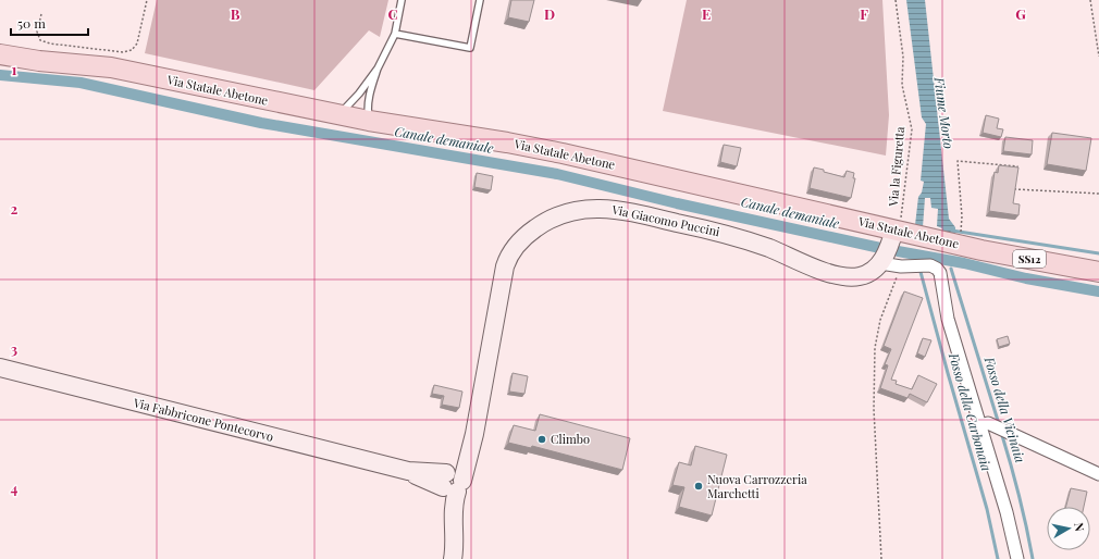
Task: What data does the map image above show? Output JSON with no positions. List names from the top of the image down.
{
  "streets": {
    "main road": ["Via Statale Abetone", "SS12"],
    "street": ["Via Giacomo Puccini", "Via Fabbricone Pontecorvo"],
    "path": ["Via la Figuretta"]
  },
  "crossings": [
    ["Via Statale Abetone", "Via la Figuretta"],
    ["Via Giacomo Puccini", "Via Fabbricone Pontecorvo"]
  ],
  "water": [
    "Fiume Morto",
    "Canale demaniale",
    "Fosso della Vicinaia",
    "Fosso della Carbonaia"
  ],
  "places": ["Climbo", "Nuova Carrozzeria Marchetti"],
  "scale_bar": "50 m",
  "north": "right",
  "grid": {
    "columns": [
      "B",
      "C",
      "D",
      "E",
      "F",
      "G"
    ],
    "rows": [
      "1",
      "2",
      "3",
      "4"
    ]
  }
}
